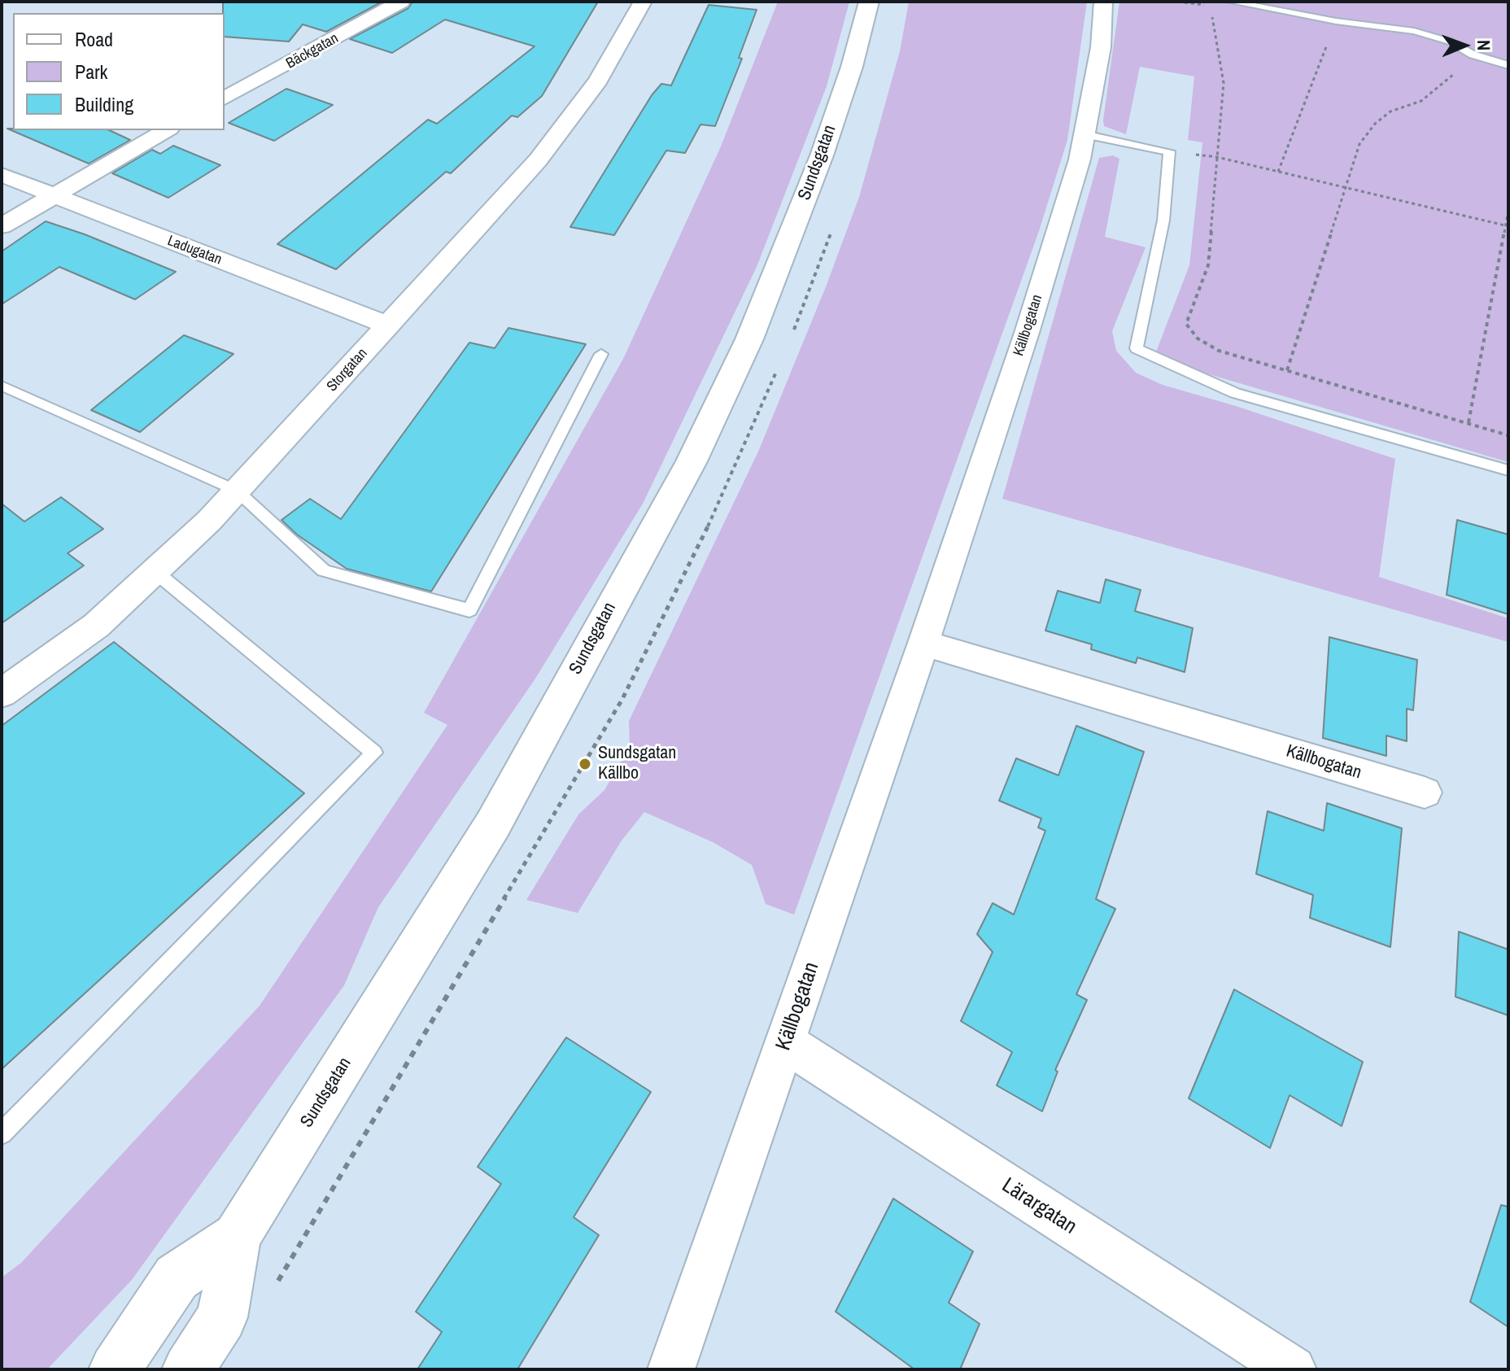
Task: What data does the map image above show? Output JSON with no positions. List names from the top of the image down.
{
  "streets": {
    "main road": ["Sundsgatan"],
    "street": [
      "Bäckgatan",
      "Ladugatan",
      "Källbogatan",
      "Storgatan",
      "Lärargatan"
    ]
  },
  "crossings": [
    ["Ladugatan", "Storgatan"],
    ["Källbogatan", "Lärargatan"]
  ],
  "places": ["Sundsgatan Källbo"],
  "legend": ["Road", "Park", "Building"],
  "north": "right"
}
